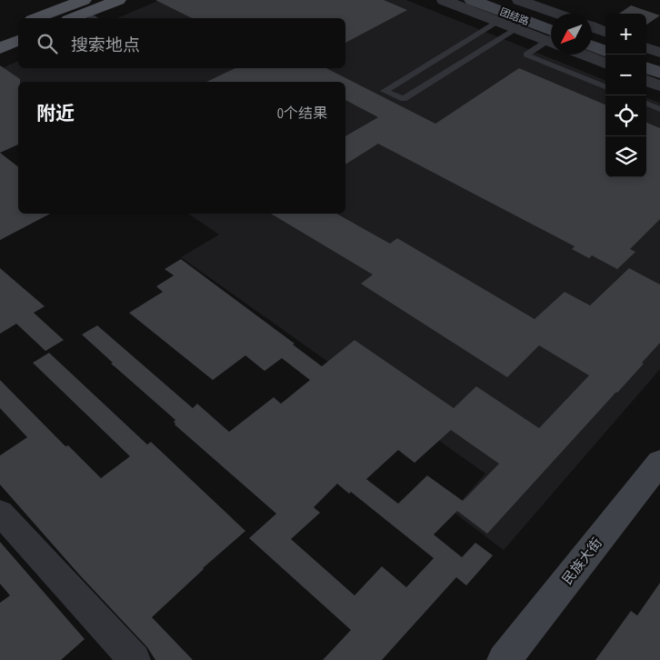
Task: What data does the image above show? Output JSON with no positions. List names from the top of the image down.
{
  "streets": {
    "main road": ["团结路", "民族大街"]
  },
  "north": "bottom left",
  "page": {
    "map_buttons": ["+", "−"],
    "search": "搜索地点",
    "heading": ["附近", "0个结果"]
  }
}
